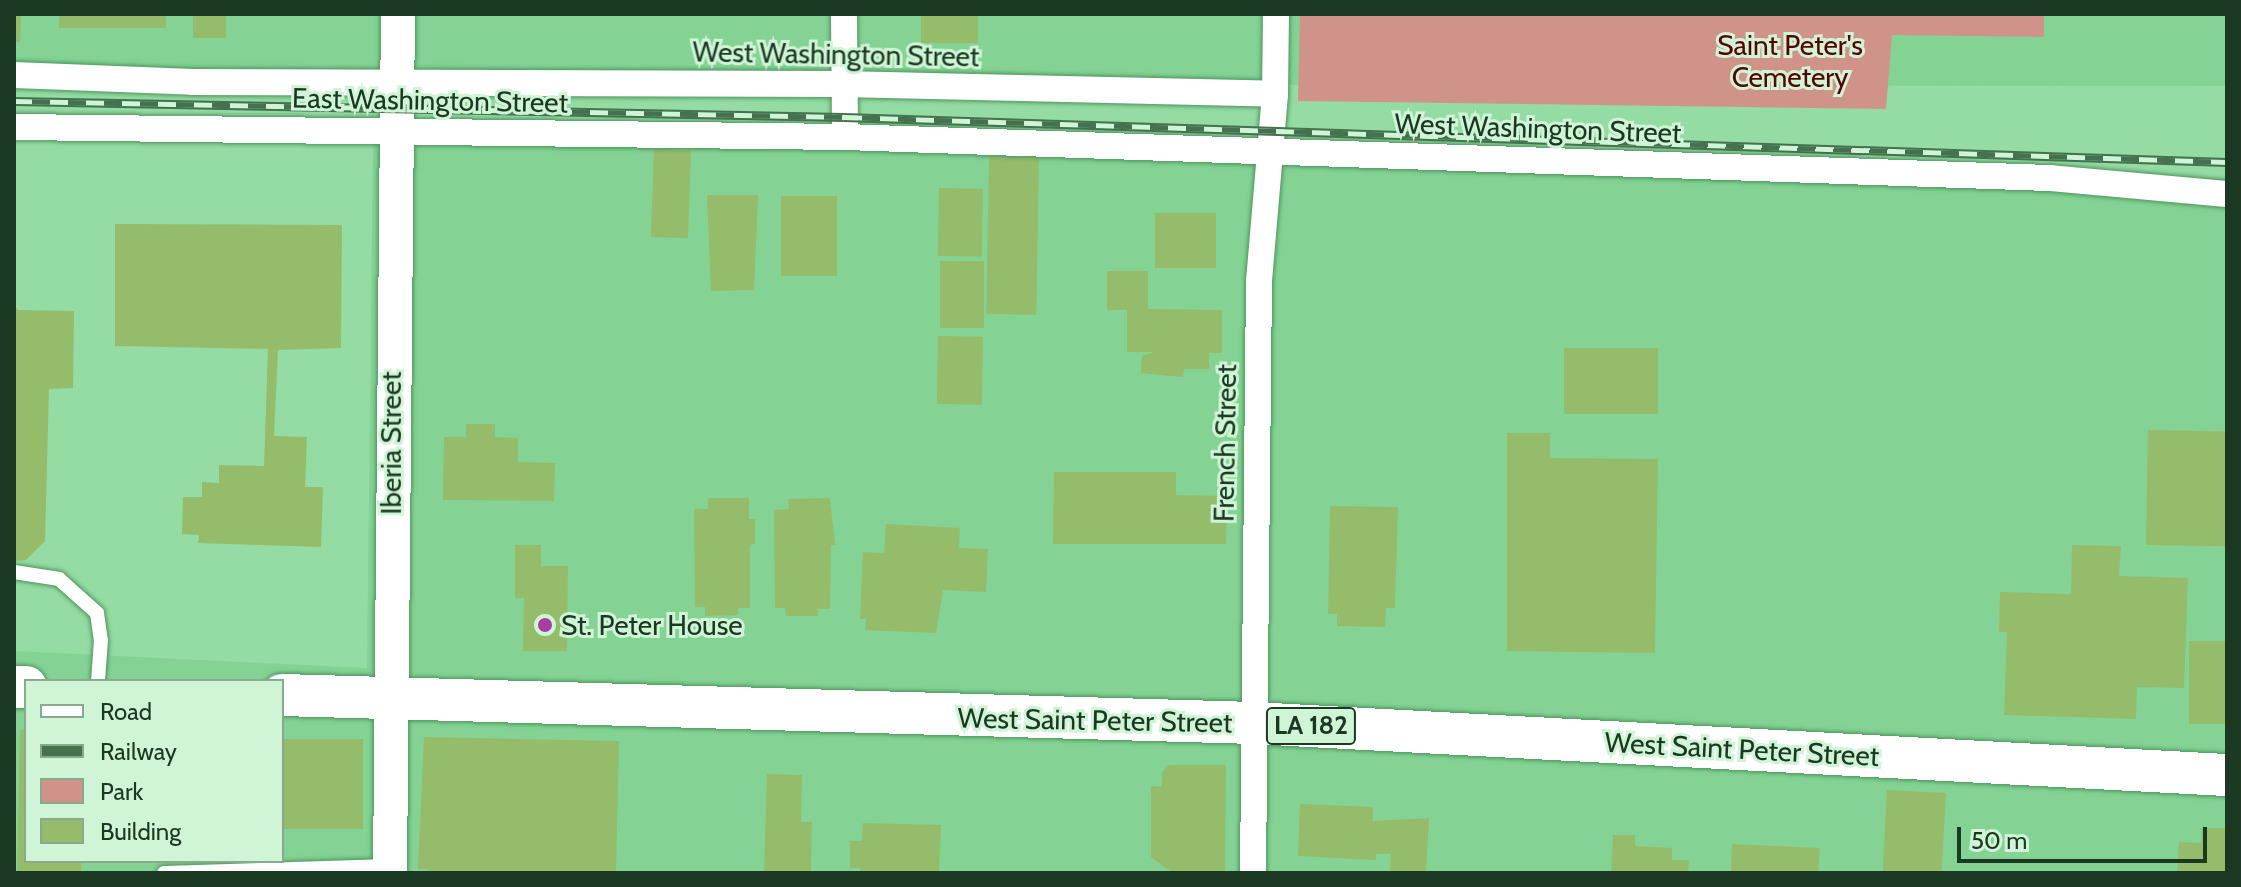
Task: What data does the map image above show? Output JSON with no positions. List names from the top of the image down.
{
  "streets": {
    "main road": ["West Saint Peter Street", "LA 182"],
    "street": [
      "West Washington Street",
      "East Washington Street",
      "Iberia Street",
      "French Street"
    ]
  },
  "crossings": [
    ["West Washington Street", "East Washington Street"],
    ["West Washington Street", "Iberia Street"],
    ["West Washington Street", "French Street"],
    ["East Washington Street", "Iberia Street"],
    ["Iberia Street", "West Saint Peter Street"],
    ["Iberia Street", "LA 182"],
    ["French Street", "West Saint Peter Street"],
    ["West Saint Peter Street", "LA 182"]
  ],
  "parks": ["Saint Peter's Cemetery"],
  "places": ["St. Peter House"],
  "legend": [
    "Road",
    "Railway",
    "Park",
    "Building"
  ],
  "scale_bar": "50 m"
}
